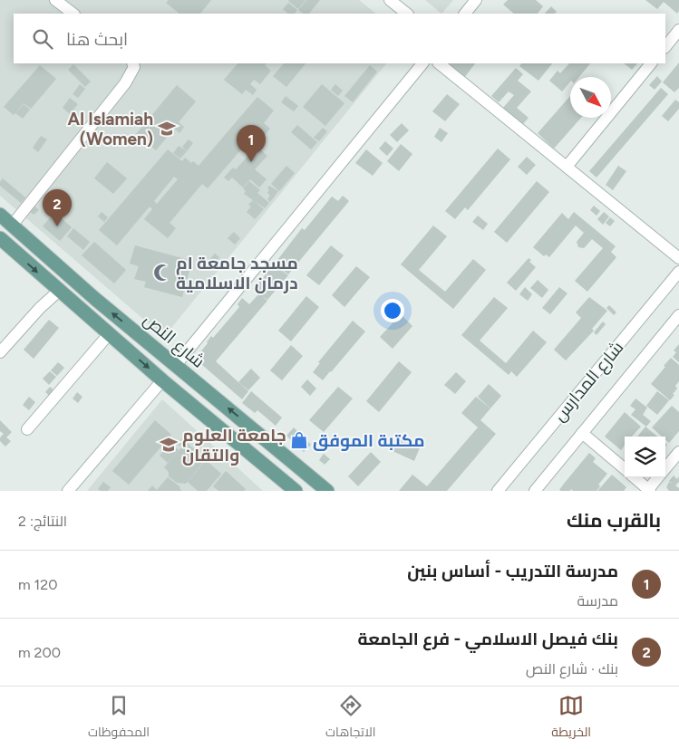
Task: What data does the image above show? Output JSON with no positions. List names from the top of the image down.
{
  "streets": {
    "main road": ["شارع النص"],
    "street": ["شارع المدارس"]
  },
  "places": {
    "school or university": ["Al Islamiah (Women)", "جامعة العلوم والتقان"],
    "mosque": ["مسجد جامعة ام درمان الاسلامية"],
    "shop": ["مكتبة الموفق"]
  },
  "north": "bottom right",
  "page": {
    "search": "ابحث هنا",
    "pins": ["1", "2"],
    "heading": ["بالقرب منك", "النتائج: 2"],
    "list": [
      {
        "mark": "1",
        "name": "مدرسة التدريب - أساس بنين",
        "note": "مدرسة",
        "value": "120 m"
      },
      {
        "mark": "2",
        "name": "بنك فيصل الاسلامي - فرع الجامعة",
        "note": "بنك · شارع النص",
        "value": "200 m"
      }
    ],
    "nav": ["الخريطة", "الاتجاهات", "المحفوظات"]
  }
}
